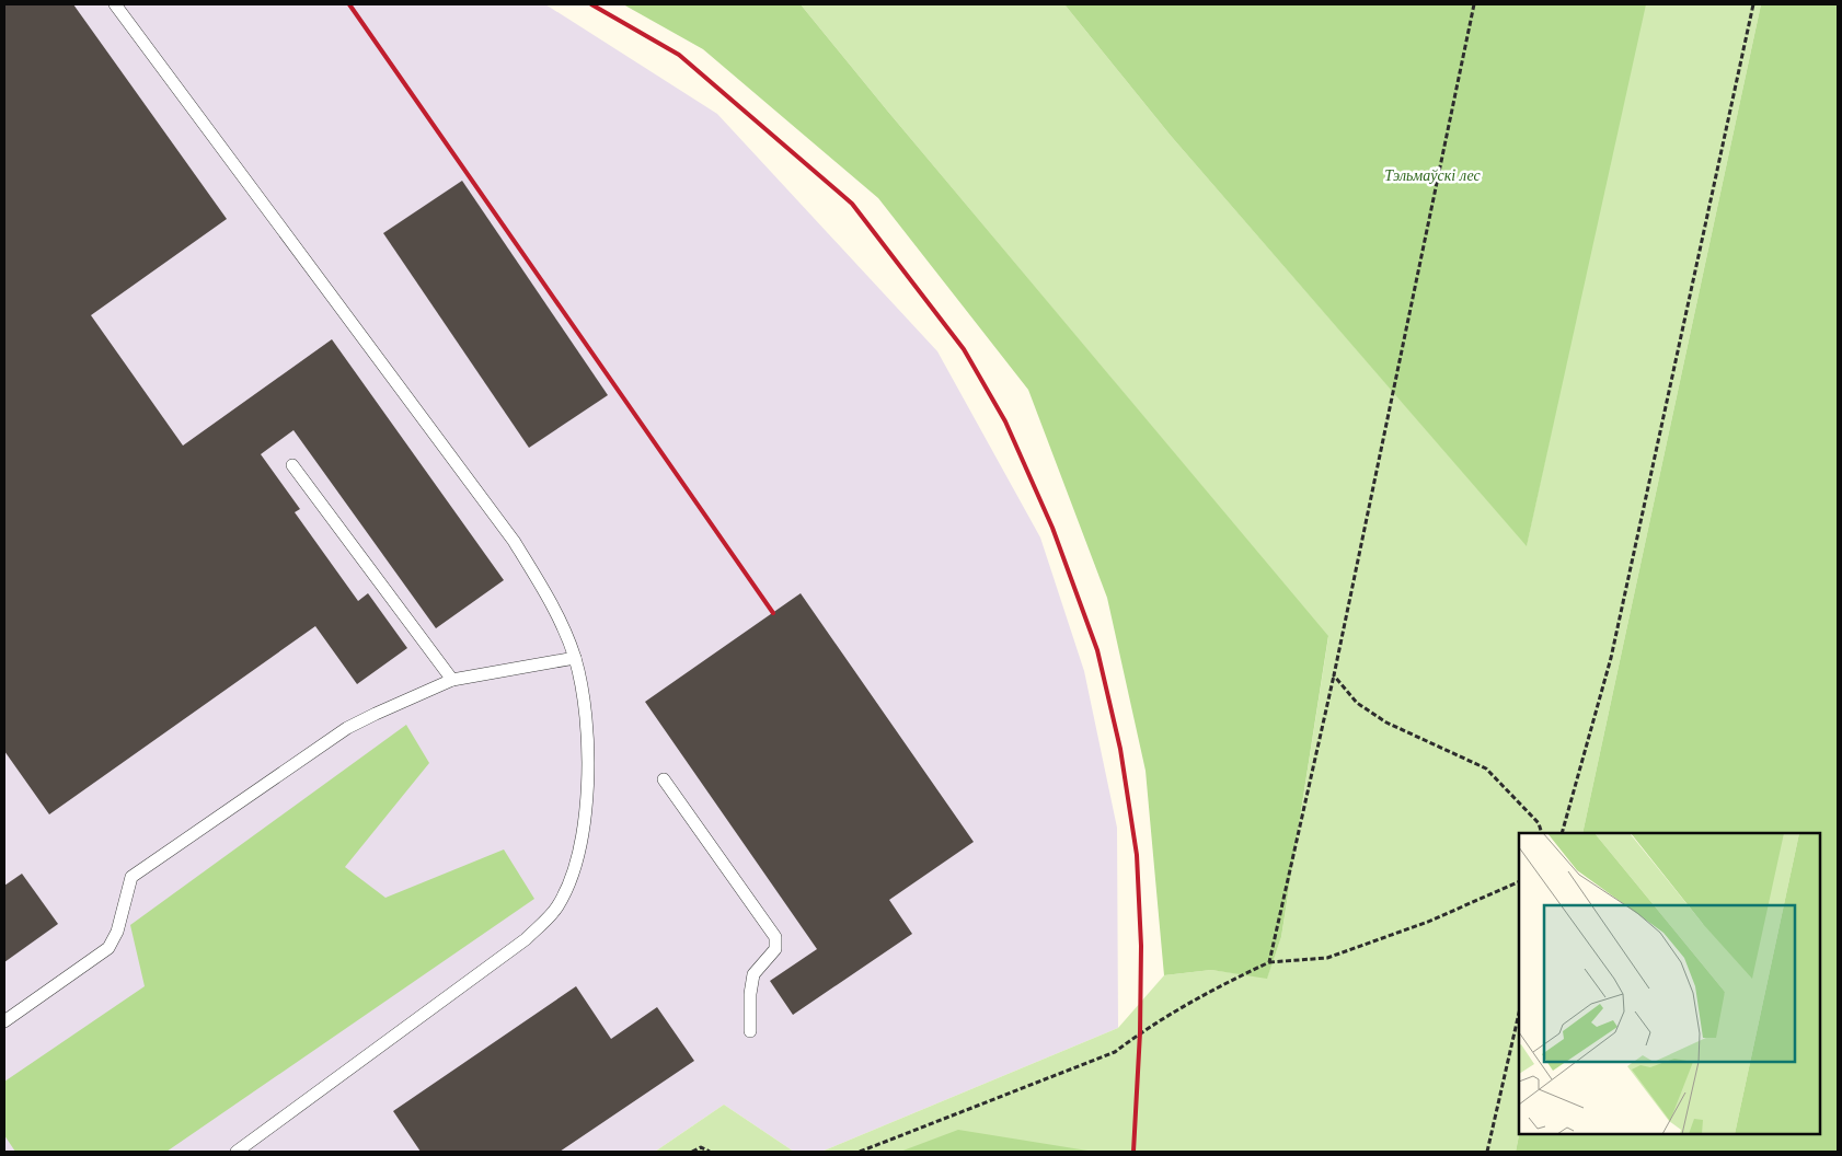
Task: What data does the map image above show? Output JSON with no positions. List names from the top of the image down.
{
  "parks": ["Тэльмаўскі лес"]
}
